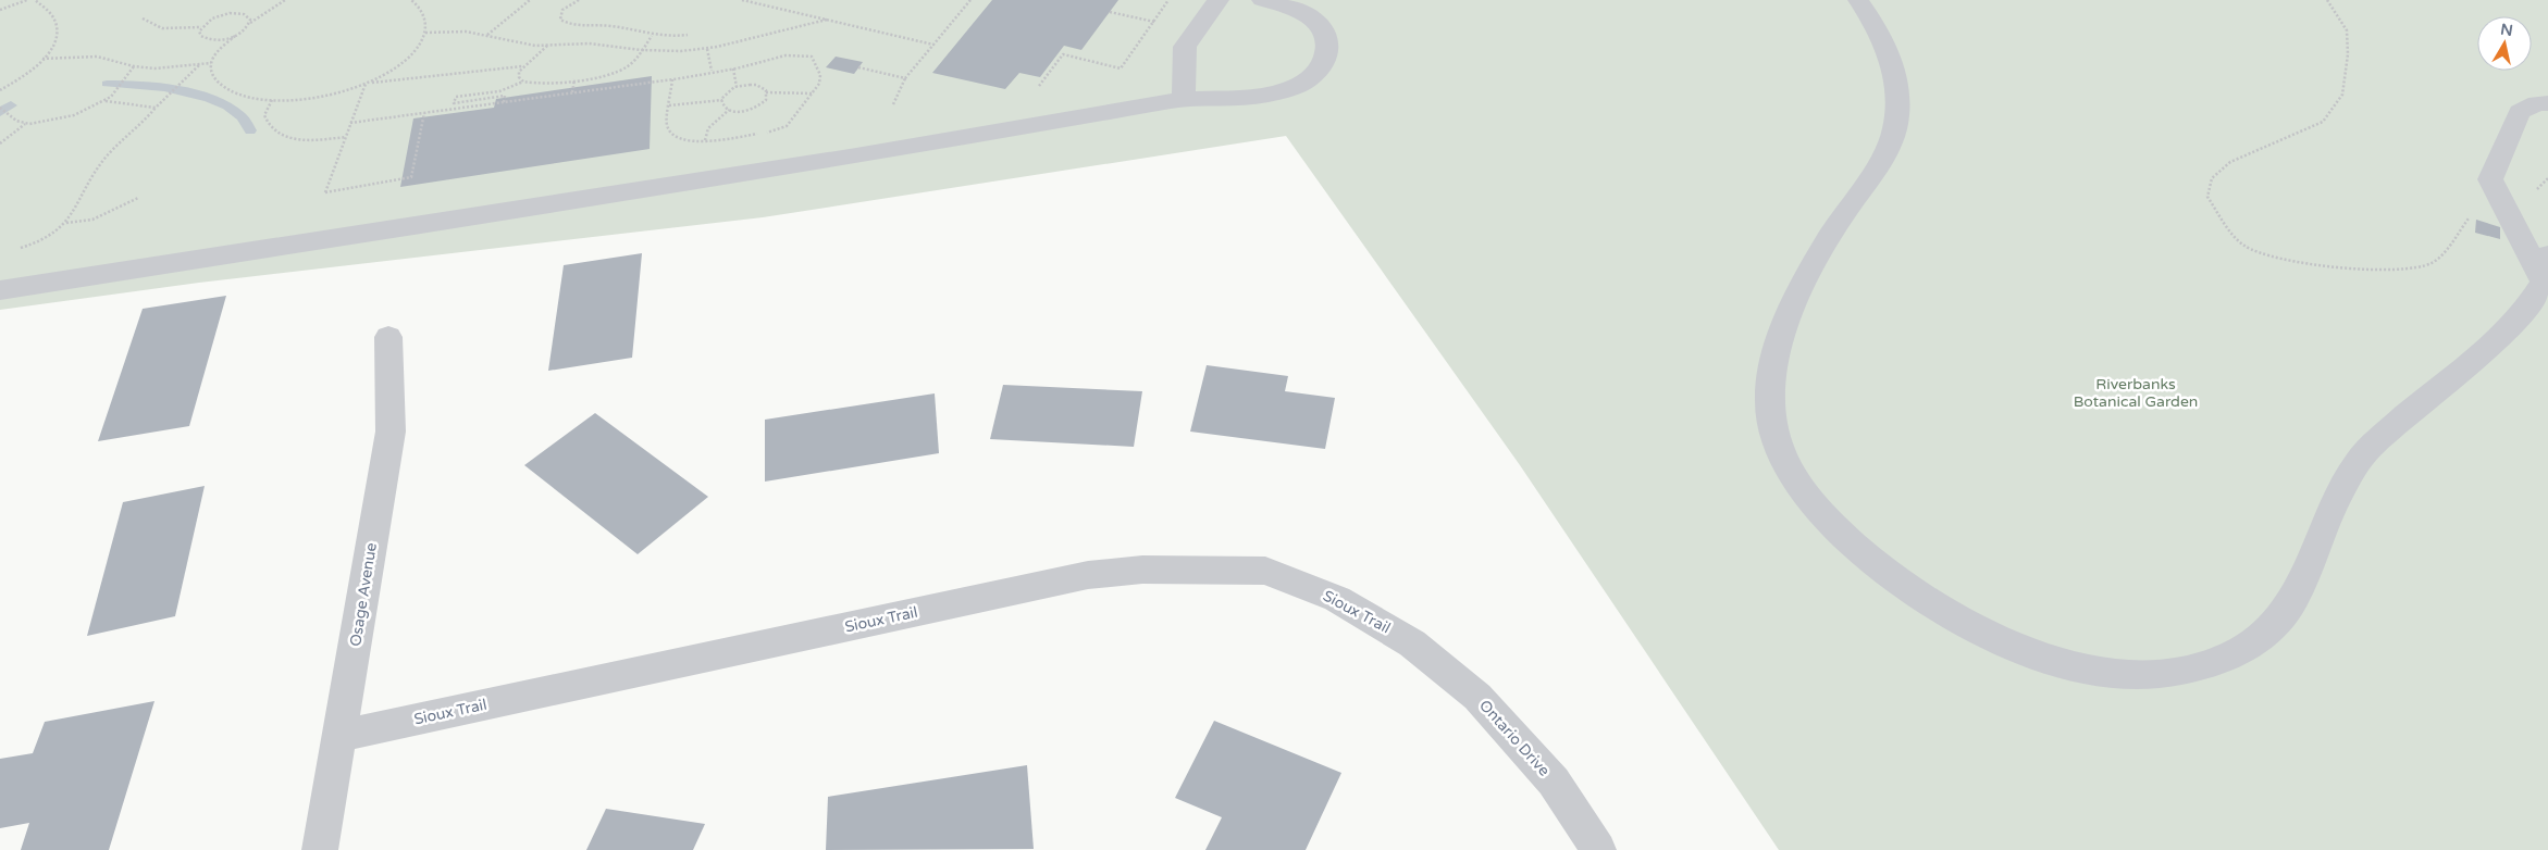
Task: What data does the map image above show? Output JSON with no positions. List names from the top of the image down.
{
  "streets": {
    "street": ["Osage Avenue", "Sioux Trail", "Ontario Drive"]
  },
  "crossings": [
    ["Osage Avenue", "Sioux Trail"],
    ["Sioux Trail", "Ontario Drive"]
  ],
  "parks": ["Riverbanks Botanical Garden"],
  "north": "top"
}
